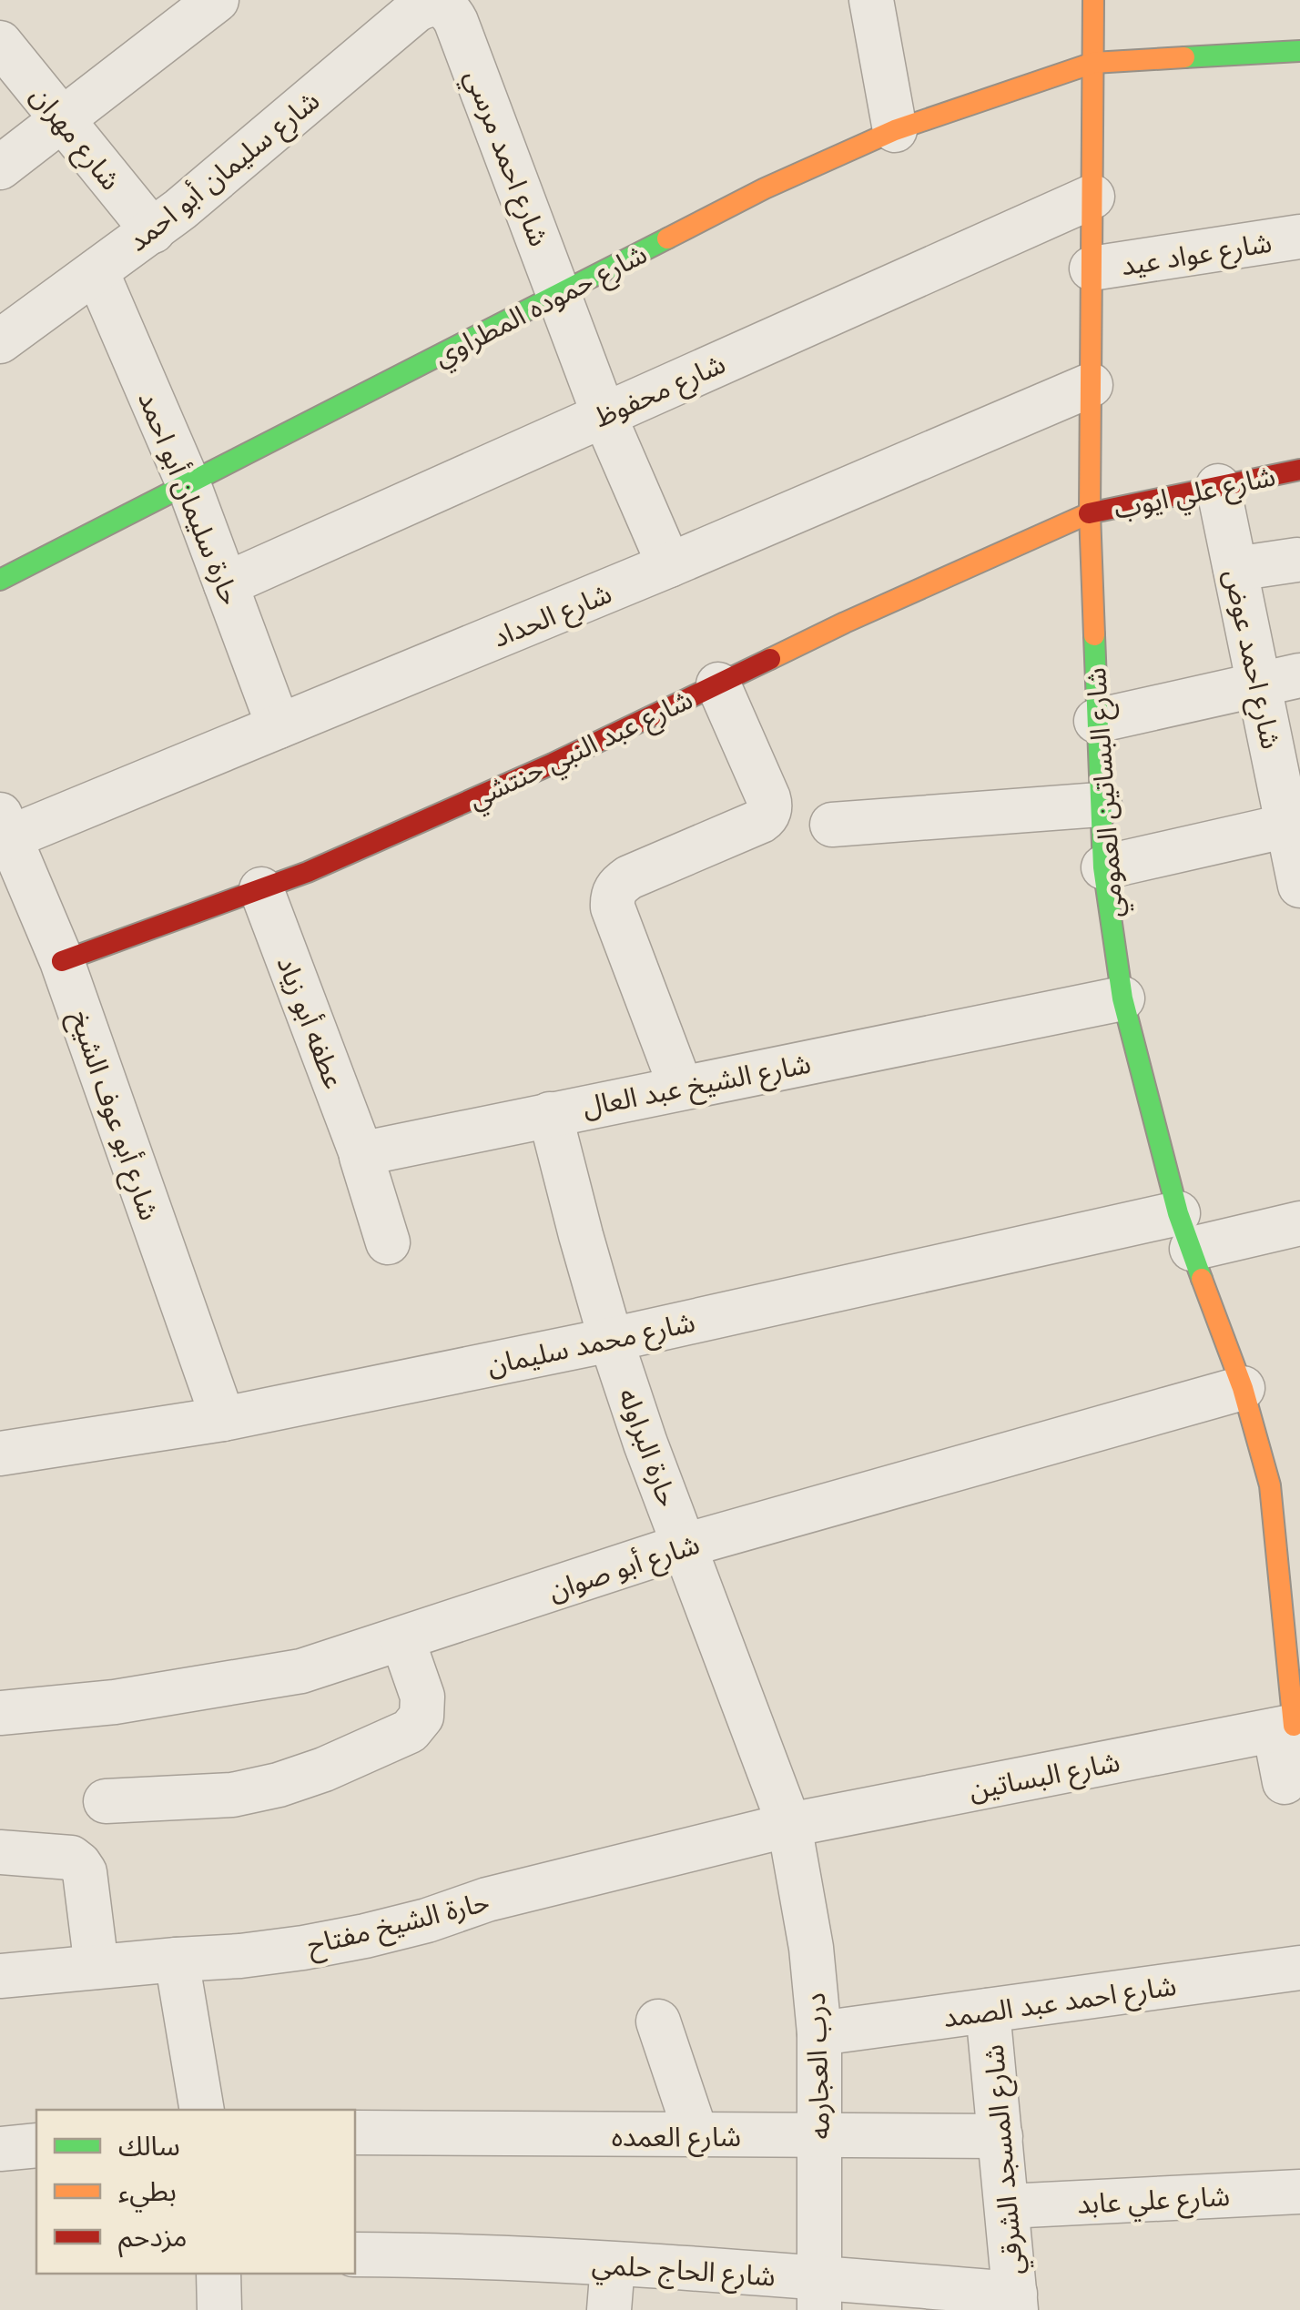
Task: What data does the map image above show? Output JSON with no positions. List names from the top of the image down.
{
  "streets": {
    "street": [
      "شارع مهران",
      "شارع احمد مرسي",
      "شارع سليمان أبو احمد",
      "شارع عواد عيد",
      "شارع حموده المطراوي",
      "شارع محفوظ",
      "شارع علي ايوب",
      "حارة سليمان أبو احمد",
      "شارع الحداد",
      "شارع احمد عوض",
      "شارع عبد النبي حنتشي",
      "شارع البساتين العمومي",
      "عطفه أبو زياد",
      "شارع الشيخ عبد العال",
      "شارع أبو عوف الشيخ",
      "شارع محمد سليمان",
      "حارة البراوله",
      "شارع أبو صوان",
      "شارع البساتين",
      "حارة الشيخ مفتاح",
      "شارع احمد عبد الصمد",
      "درب العجارمه",
      "شارع العمده",
      "شارع المسجد الشرقي",
      "شارع علي عابد",
      "شارع الحاج حلمي"
    ]
  },
  "crossings": [
    ["شارع مهران", "شارع سليمان أبو احمد"],
    ["شارع احمد مرسي", "شارع سليمان أبو احمد"],
    ["شارع احمد مرسي", "شارع حموده المطراوي"],
    ["شارع احمد مرسي", "شارع محفوظ"],
    ["شارع احمد مرسي", "شارع الحداد"],
    ["شارع سليمان أبو احمد", "حارة سليمان أبو احمد"],
    ["شارع عواد عيد", "شارع البساتين العمومي"],
    ["شارع حموده المطراوي", "حارة سليمان أبو احمد"],
    ["شارع حموده المطراوي", "شارع البساتين العمومي"],
    ["شارع محفوظ", "حارة سليمان أبو احمد"],
    ["شارع محفوظ", "شارع البساتين العمومي"],
    ["شارع علي ايوب", "شارع احمد عوض"],
    ["شارع علي ايوب", "شارع عبد النبي حنتشي"],
    ["شارع علي ايوب", "شارع البساتين العمومي"],
    ["حارة سليمان أبو احمد", "شارع الحداد"],
    ["شارع الحداد", "شارع البساتين العمومي"],
    ["شارع الحداد", "شارع أبو عوف الشيخ"],
    ["شارع عبد النبي حنتشي", "شارع البساتين العمومي"],
    ["شارع عبد النبي حنتشي", "عطفه أبو زياد"],
    ["شارع عبد النبي حنتشي", "شارع أبو عوف الشيخ"],
    ["شارع البساتين العمومي", "شارع الشيخ عبد العال"],
    ["شارع البساتين العمومي", "شارع محمد سليمان"],
    ["شارع البساتين العمومي", "شارع أبو صوان"],
    ["شارع البساتين العمومي", "شارع البساتين"],
    ["عطفه أبو زياد", "شارع الشيخ عبد العال"],
    ["شارع الشيخ عبد العال", "حارة البراوله"],
    ["شارع أبو عوف الشيخ", "شارع محمد سليمان"],
    ["شارع محمد سليمان", "حارة البراوله"],
    ["حارة البراوله", "شارع أبو صوان"],
    ["حارة البراوله", "شارع البساتين"],
    ["حارة البراوله", "حارة الشيخ مفتاح"],
    ["حارة البراوله", "درب العجارمه"],
    ["شارع البساتين", "حارة الشيخ مفتاح"],
    ["شارع البساتين", "درب العجارمه"],
    ["حارة الشيخ مفتاح", "درب العجارمه"],
    ["شارع احمد عبد الصمد", "درب العجارمه"],
    ["شارع احمد عبد الصمد", "شارع المسجد الشرقي"],
    ["درب العجارمه", "شارع العمده"],
    ["درب العجارمه", "شارع الحاج حلمي"],
    ["شارع العمده", "شارع المسجد الشرقي"],
    ["شارع المسجد الشرقي", "شارع علي عابد"],
    ["شارع المسجد الشرقي", "شارع الحاج حلمي"]
  ],
  "legend": ["سالك", "بطيء", "مزدحم"]
}
